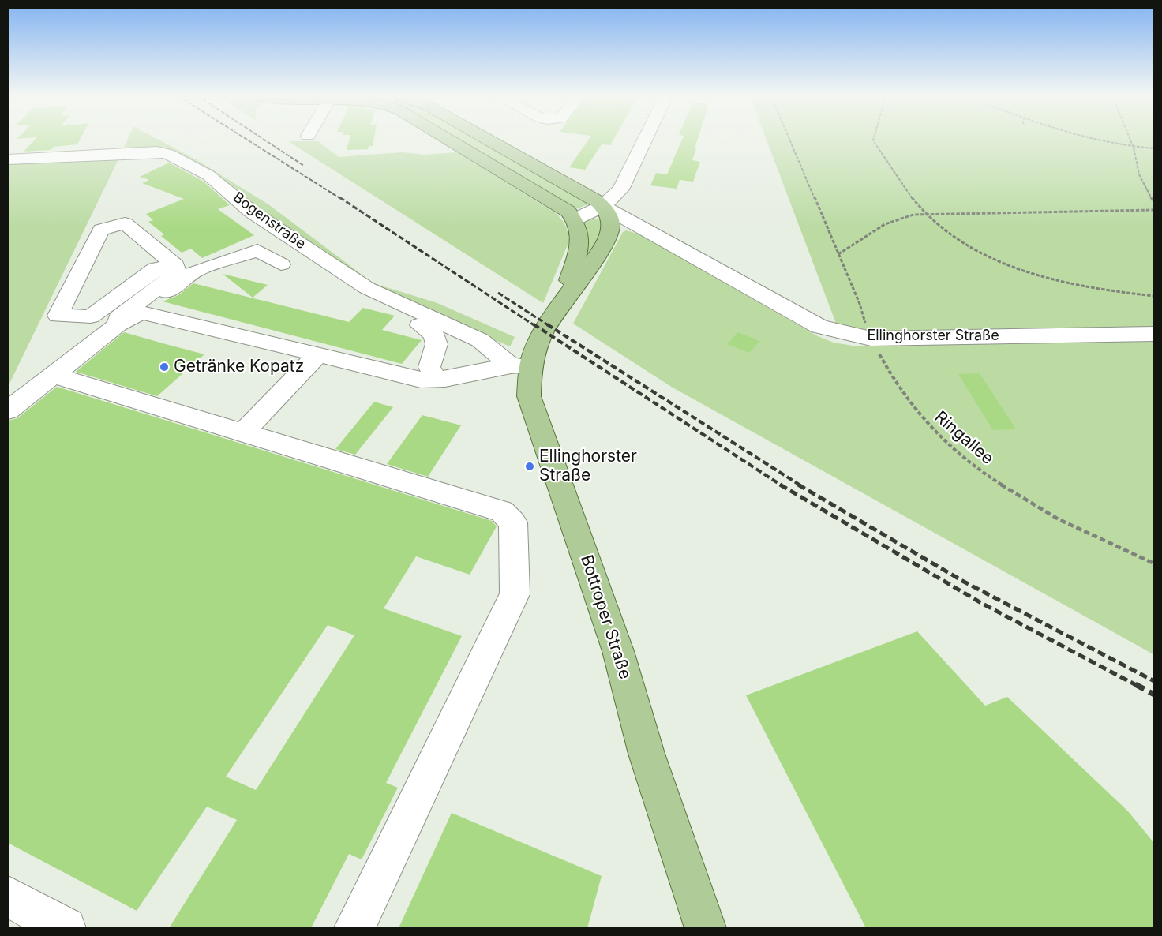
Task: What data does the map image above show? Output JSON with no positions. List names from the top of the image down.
{
  "streets": {
    "main road": ["Bottroper Straße"],
    "street": ["Bogenstraße", "Ellinghorster Straße"],
    "path": ["Ringallee"]
  },
  "crossings": [
    ["Bogenstraße", "Bottroper Straße"],
    ["Ellinghorster Straße", "Ringallee"],
    ["Ellinghorster Straße", "Bottroper Straße"]
  ],
  "places": ["Getränke Kopatz", "Ellinghorster Straße"]
}
